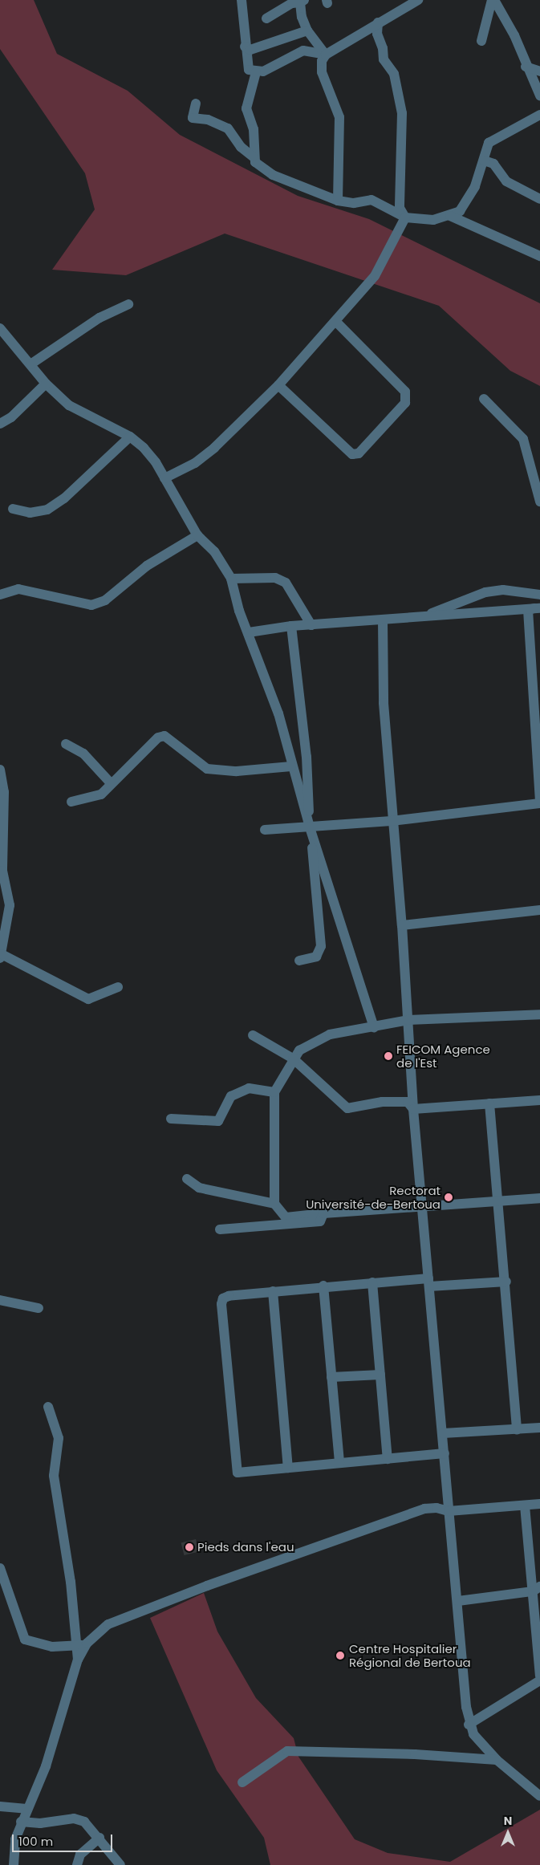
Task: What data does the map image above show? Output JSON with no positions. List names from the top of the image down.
{
  "places": [
    "FEICOM Agence de l'Est",
    "Rectorat Université-de-Bertoua",
    "Pieds dans l'eau",
    "Centre Hospitalier Régional de Bertoua"
  ],
  "scale_bar": "100 m",
  "north": "top"
}
